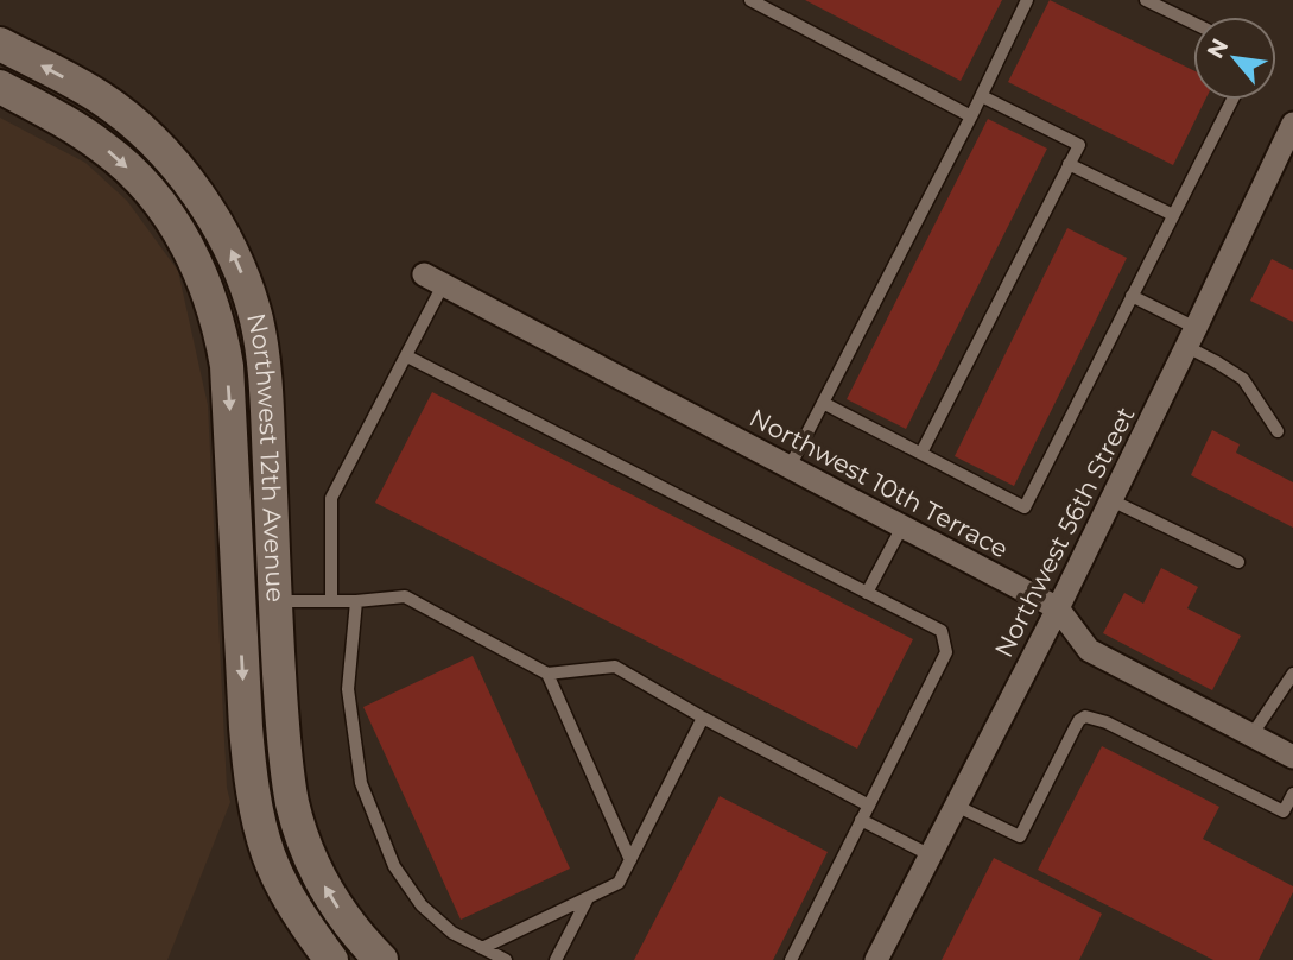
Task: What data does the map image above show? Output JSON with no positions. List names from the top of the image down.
{
  "streets": {
    "street": ["Northwest 12th Avenue", "Northwest 10th Terrace", "Northwest 56th Street"]
  },
  "crossings": [
    ["Northwest 10th Terrace", "Northwest 56th Street"]
  ],
  "north": "top left"
}
